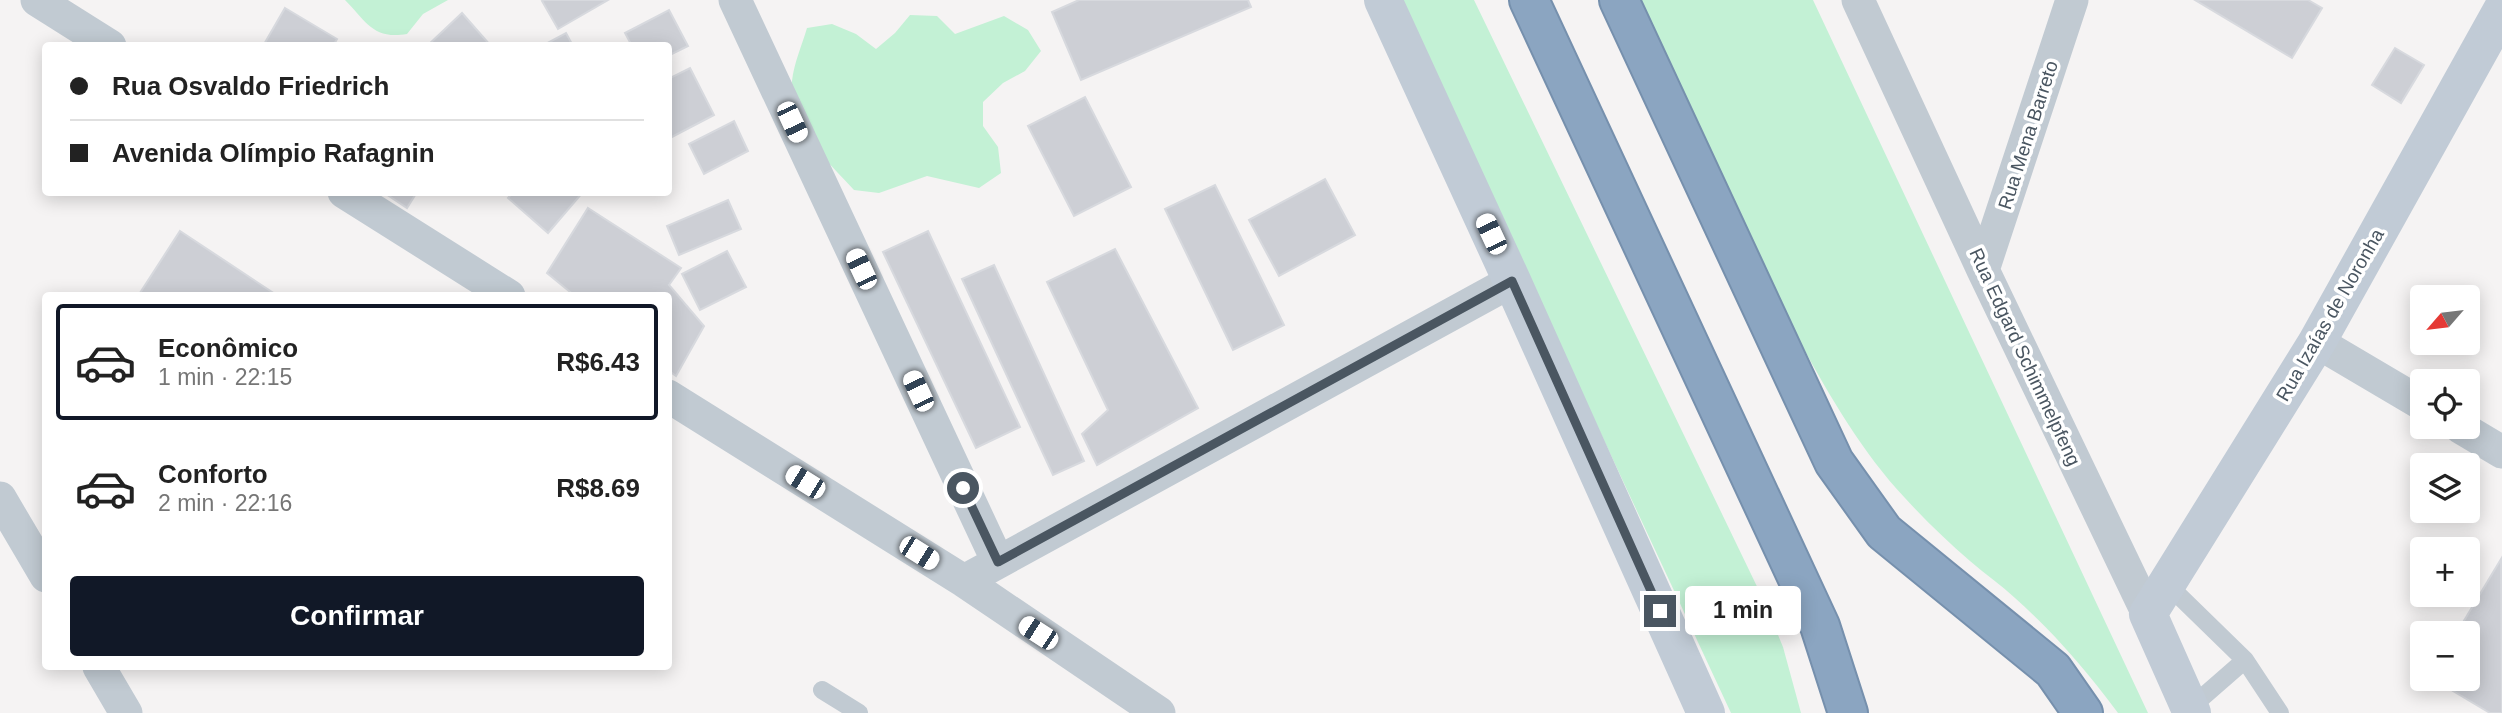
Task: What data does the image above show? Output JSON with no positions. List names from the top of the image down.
{
  "streets": {
    "street": ["Rua Mena Barreto", "Rua Izaías de Noronha", "Rua Edgard Schimmelpfeng"]
  },
  "crossings": [
    ["Rua Mena Barreto", "Rua Edgard Schimmelpfeng"],
    ["Rua Izaías de Noronha", "Rua Edgard Schimmelpfeng"]
  ],
  "north": "bottom left",
  "page": {
    "banner": ["Rua Osvaldo Friedrich", "Avenida Olímpio Rafagnin"],
    "map_buttons": ["+", "−"],
    "list": [
      {
        "name": "Econômico",
        "note": "1 min · 22:15",
        "value": "R$6.43"
      },
      {
        "name": "Conforto",
        "note": "2 min · 22:16",
        "value": "R$8.69"
      }
    ],
    "buttons": "Confirmar",
    "bubble": "1 min"
  }
}
